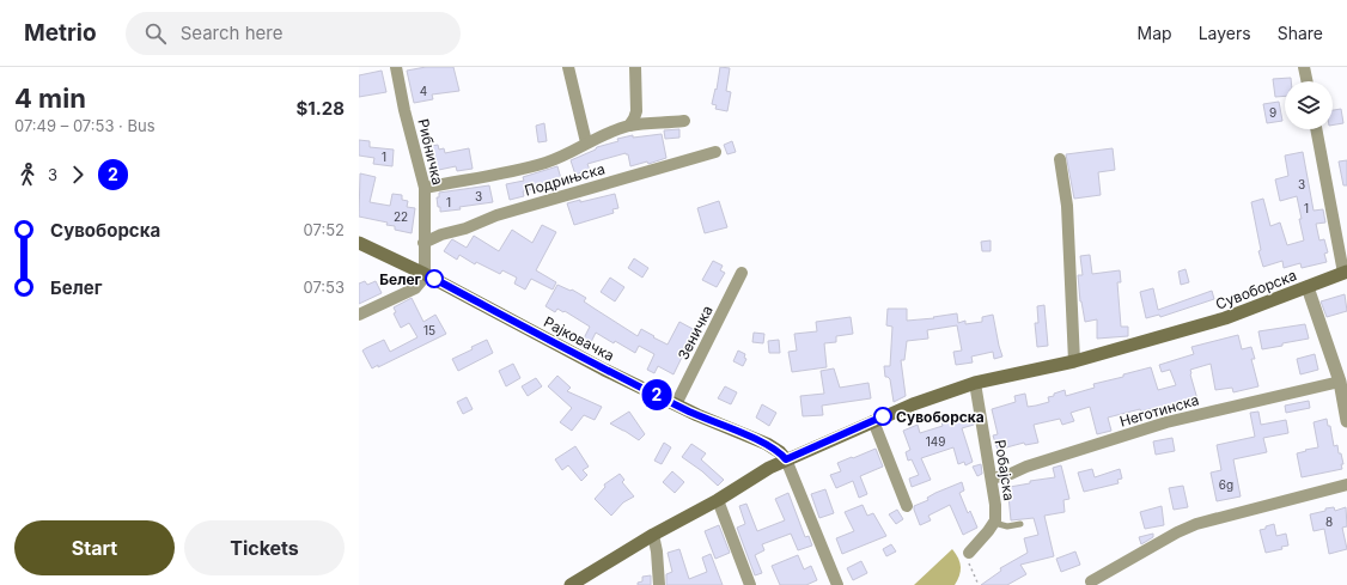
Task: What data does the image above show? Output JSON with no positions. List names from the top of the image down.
{
  "streets": {
    "main road": ["Сувоборска", "Рајковачка"],
    "street": [
      "Рибничка",
      "Подрињска",
      "Зеничка",
      "Неготинска",
      "Робајска"
    ]
  },
  "crossings": [
    ["Рибничка", "Подрињска"],
    ["Рибничка", "Рајковачка"],
    ["Сувоборска", "Рајковачка"],
    ["Сувоборска", "Робајска"],
    ["Зеничка", "Рајковачка"],
    ["Неготинска", "Робајска"]
  ],
  "places": ["Белег", "Сувоборска"],
  "lines": ["bus line 2"],
  "house_numbers": [
    "4",
    "9",
    "1",
    "3",
    "3",
    "1",
    "1",
    "22",
    "15",
    "149",
    "6g",
    "8"
  ],
  "page": {
    "header": "Metrio",
    "search": "Search here",
    "nav": ["Map", "Layers", "Share"],
    "heading": ["4 min", "07:49 – 07:53 · Bus", "$1.28"],
    "on_map": "2",
    "legs": ["3", "2"],
    "list": [
      {
        "name": "Сувоборска",
        "value": "07:52"
      },
      {
        "name": "Белег",
        "value": "07:53"
      }
    ],
    "buttons": ["Start", "Tickets"]
  }
}
